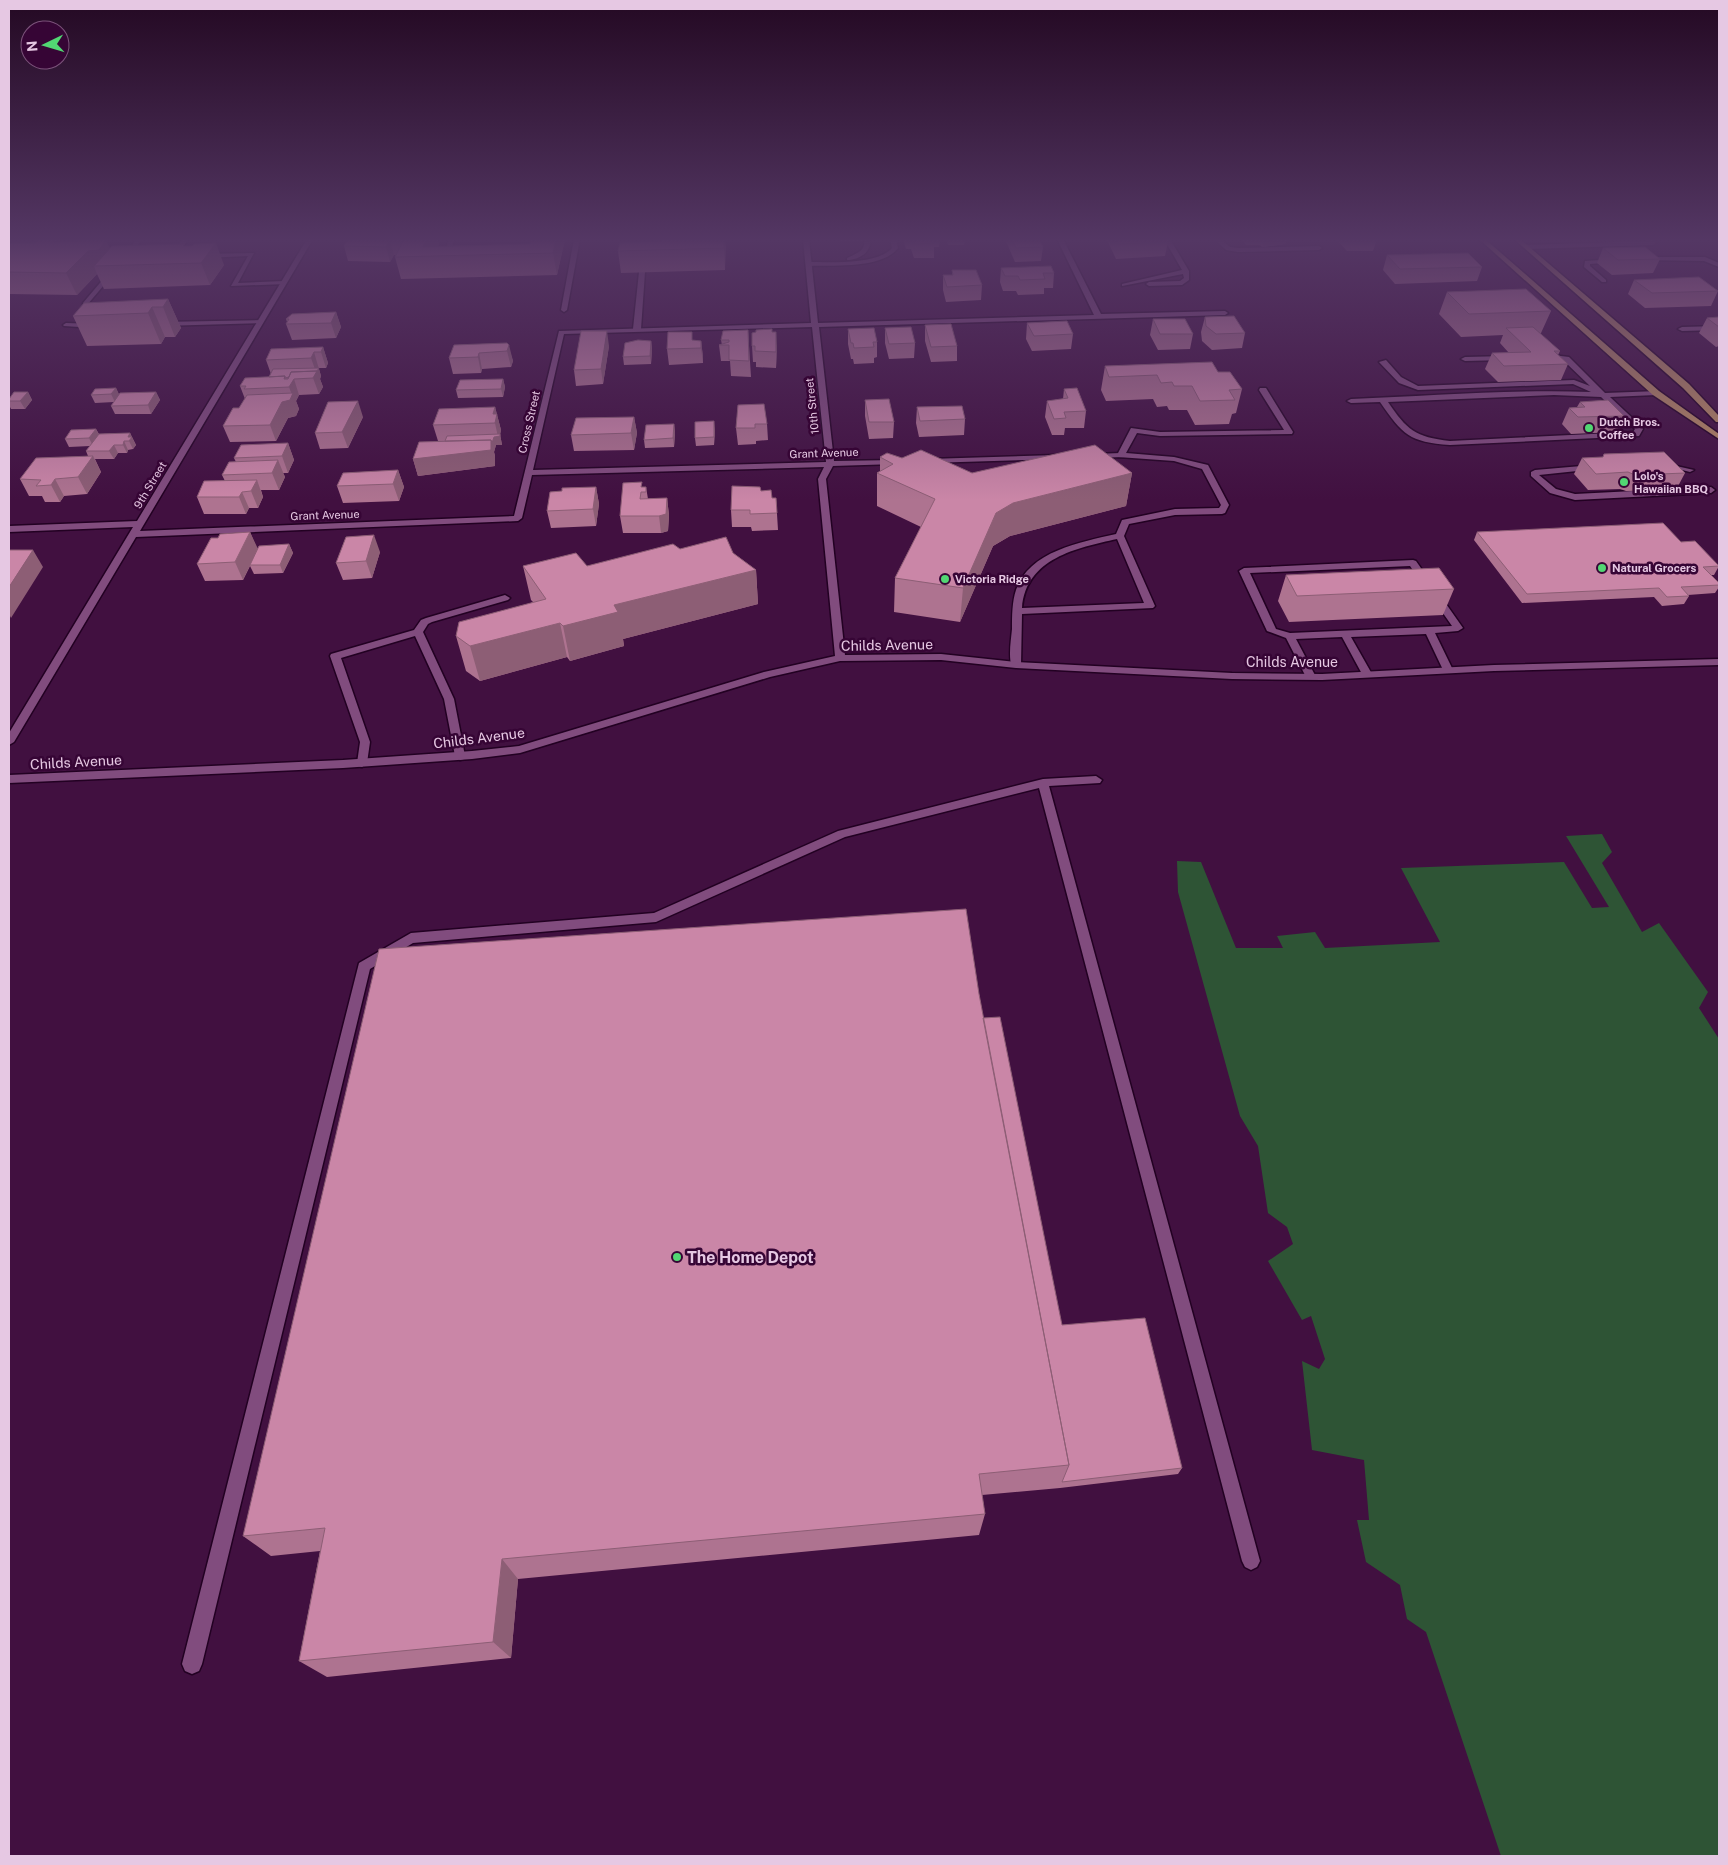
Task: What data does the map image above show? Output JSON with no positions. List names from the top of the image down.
{
  "streets": {
    "street": [
      "10th Street",
      "Cross Street",
      "Grant Avenue",
      "9th Street",
      "Childs Avenue"
    ]
  },
  "crossings": [
    ["10th Street", "Grant Avenue"],
    ["10th Street", "Childs Avenue"],
    ["Cross Street", "Grant Avenue"],
    ["Grant Avenue", "9th Street"]
  ],
  "places": [
    "Dutch Bros. Coffee",
    "Lolo's Hawaiian BBQ",
    "Natural Grocers",
    "Victoria Ridge",
    "The Home Depot"
  ],
  "north": "left"
}
